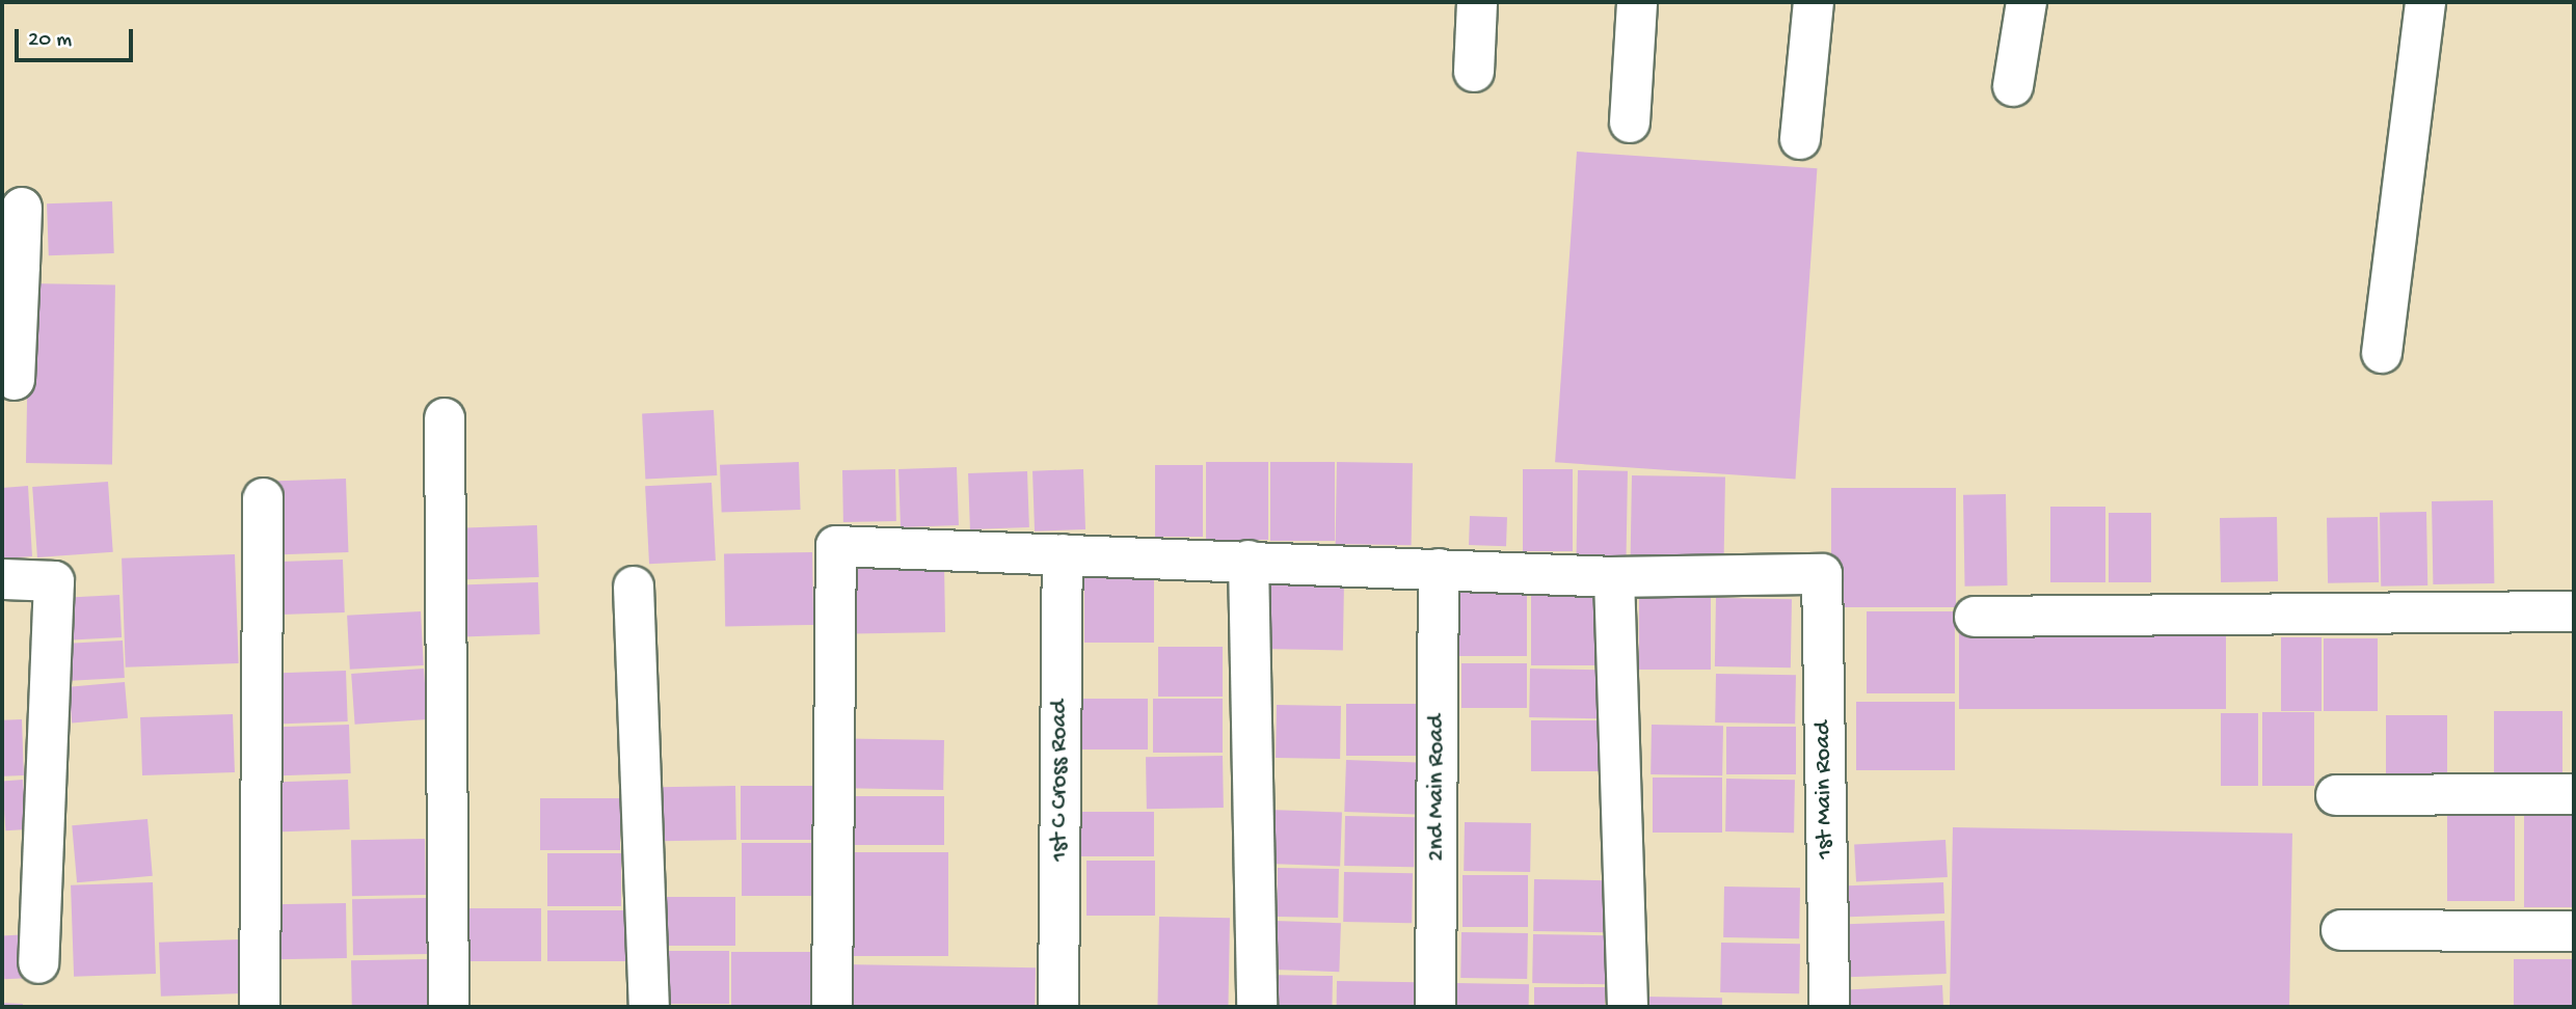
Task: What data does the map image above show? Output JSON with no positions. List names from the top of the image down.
{
  "streets": {
    "street": ["1st C Cross Road", "2nd Main Road", "1st Main Road"]
  },
  "scale_bar": "20 m"
}
